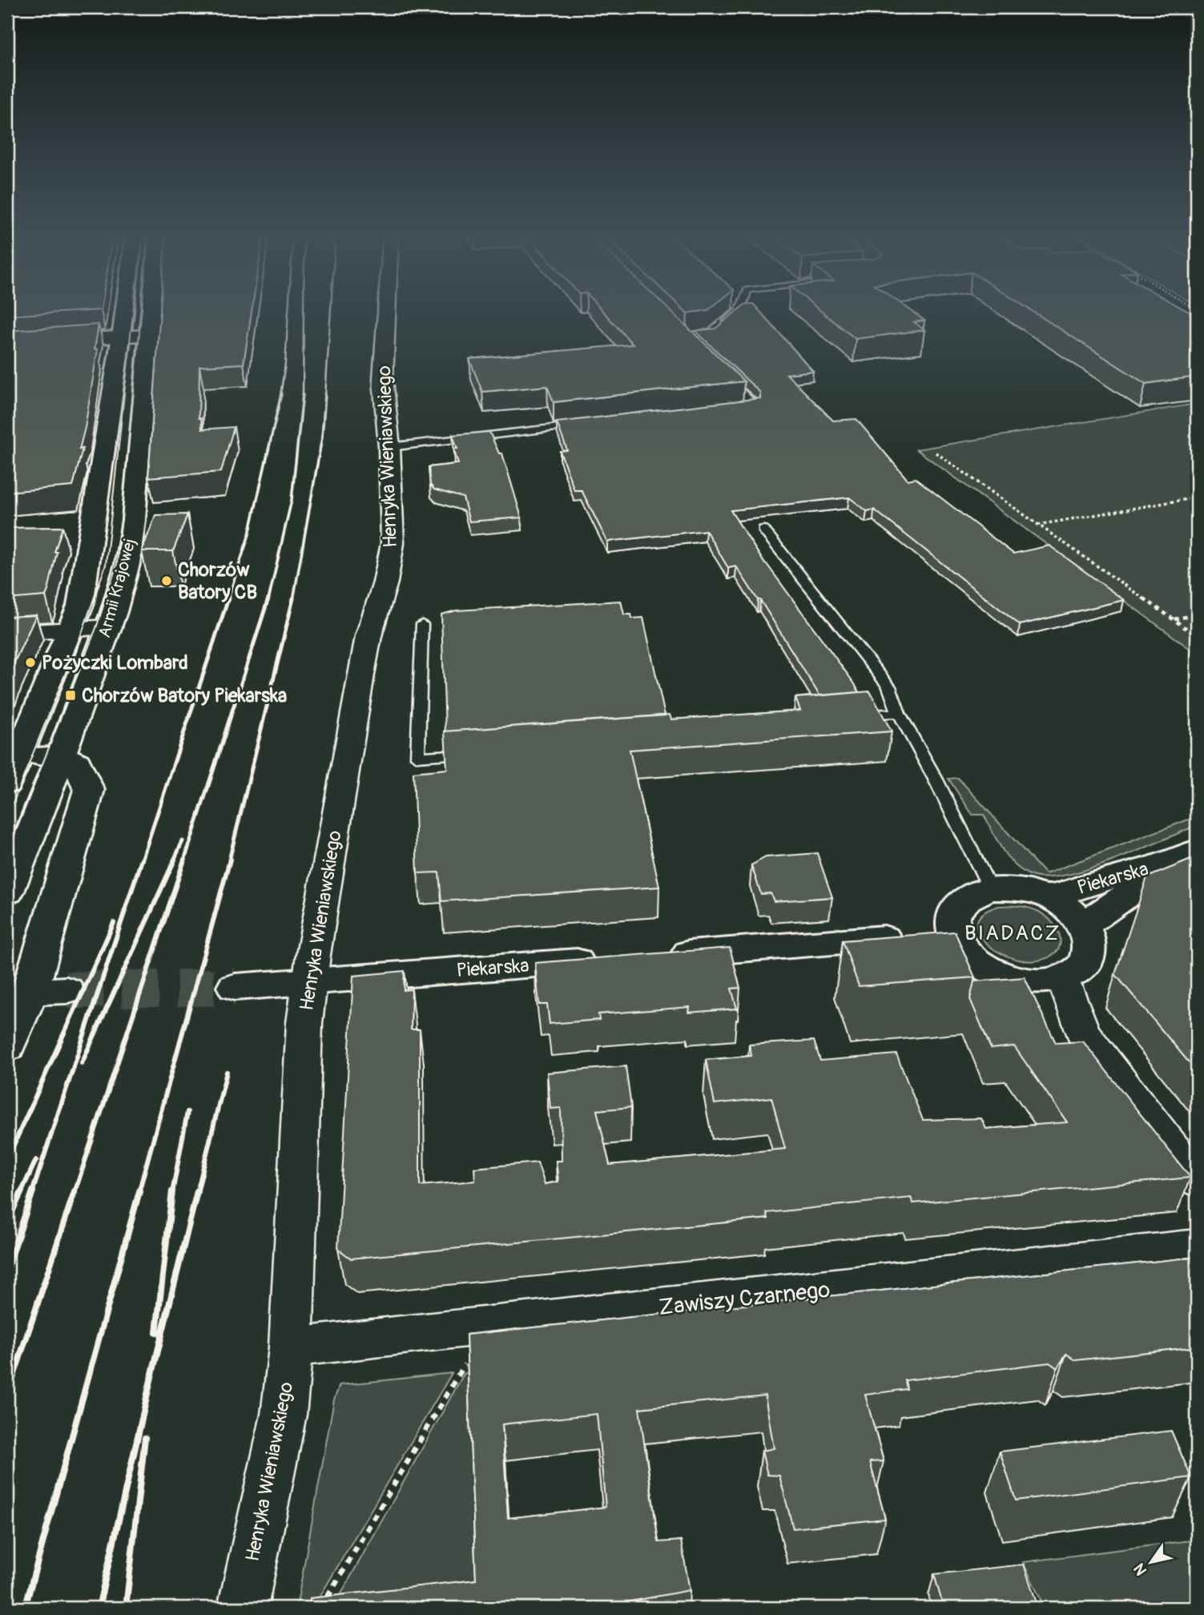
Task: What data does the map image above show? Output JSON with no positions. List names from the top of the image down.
{
  "streets": {
    "street": [
      "Henryka Wieniawskiego",
      "Armii Krajowej",
      "Piekarska",
      "Zawiszy Czarnego"
    ]
  },
  "crossings": [
    ["Henryka Wieniawskiego", "Piekarska"],
    ["Henryka Wieniawskiego", "Zawiszy Czarnego"]
  ],
  "districts": ["BIADACZ"],
  "places": {
    "other": ["Chorzów Batory CB", "Pożyczki Lombard"],
    "transit": ["Chorzów Batory Piekarska"]
  },
  "north": "bottom left"
}
